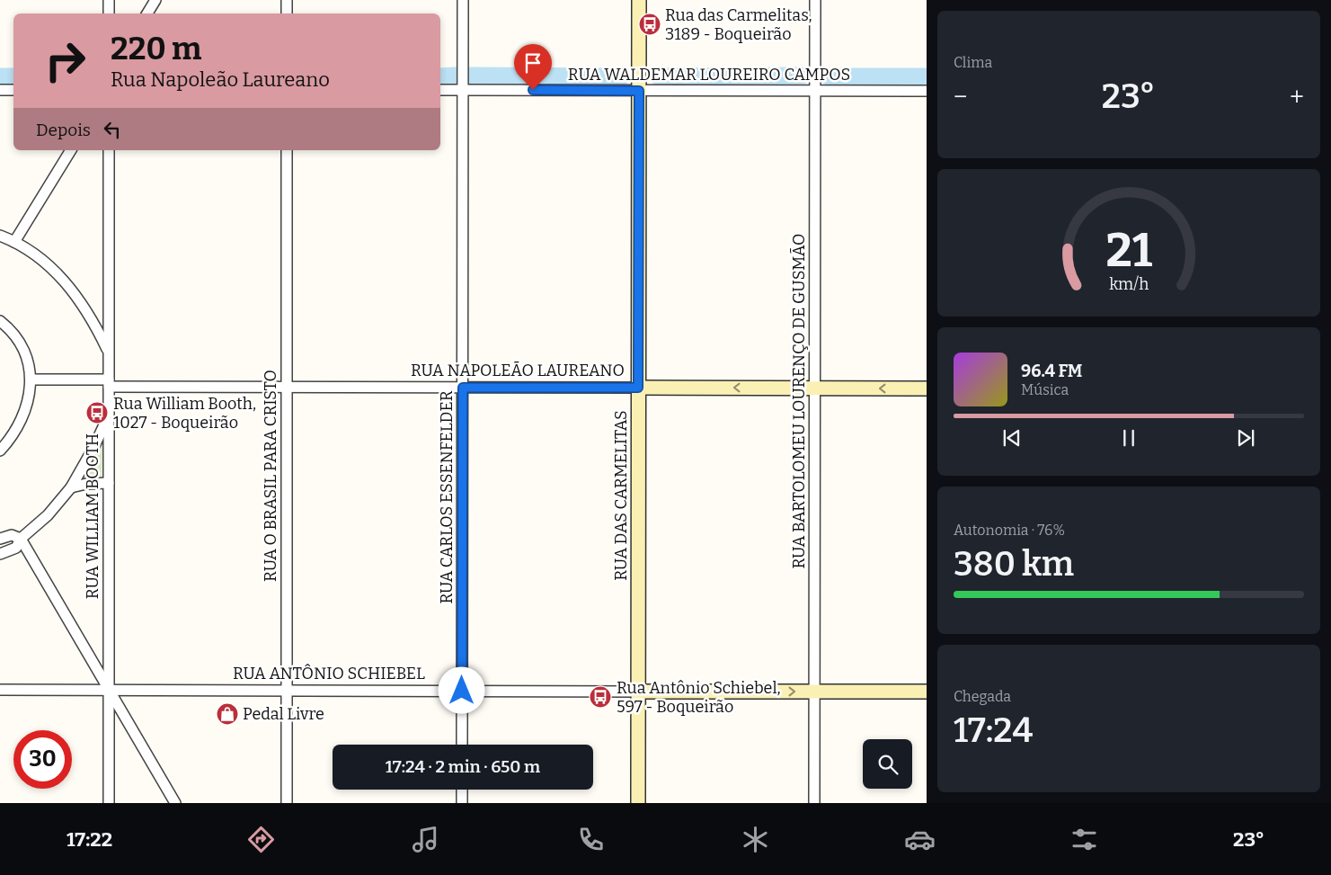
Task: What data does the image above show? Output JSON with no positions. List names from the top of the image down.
{
  "streets": {
    "street": [
      "RUA WALDEMAR LOUREIRO CAMPOS",
      "RUA NAPOLEÃO LAUREANO",
      "RUA BARTOLOMEU LOURENÇO DE GUSMÃO",
      "RUA O BRASIL PARA CRISTO",
      "RUA DAS CARMELITAS",
      "RUA CARLOS ESSENFELDER",
      "RUA WILLIAM BOOTH",
      "RUA ANTÔNIO SCHIEBEL"
    ]
  },
  "crossings": [
    ["RUA WALDEMAR LOUREIRO CAMPOS", "RUA BARTOLOMEU LOURENÇO DE GUSMÃO"],
    ["RUA WALDEMAR LOUREIRO CAMPOS", "RUA DAS CARMELITAS"],
    ["RUA WALDEMAR LOUREIRO CAMPOS", "RUA CARLOS ESSENFELDER"],
    ["RUA NAPOLEÃO LAUREANO", "RUA BARTOLOMEU LOURENÇO DE GUSMÃO"],
    ["RUA NAPOLEÃO LAUREANO", "RUA O BRASIL PARA CRISTO"],
    ["RUA NAPOLEÃO LAUREANO", "RUA DAS CARMELITAS"],
    ["RUA NAPOLEÃO LAUREANO", "RUA CARLOS ESSENFELDER"],
    ["RUA NAPOLEÃO LAUREANO", "RUA WILLIAM BOOTH"],
    ["RUA BARTOLOMEU LOURENÇO DE GUSMÃO", "RUA ANTÔNIO SCHIEBEL"],
    ["RUA O BRASIL PARA CRISTO", "RUA ANTÔNIO SCHIEBEL"],
    ["RUA DAS CARMELITAS", "RUA ANTÔNIO SCHIEBEL"],
    ["RUA CARLOS ESSENFELDER", "RUA ANTÔNIO SCHIEBEL"],
    ["RUA WILLIAM BOOTH", "RUA ANTÔNIO SCHIEBEL"]
  ],
  "places": {
    "bus stop": ["Rua das Carmelitas, 3189 - Boqueirão", "Rua William Booth, 1027 - Boqueirão", "Rua Antônio Schiebel, 597 - Boqueirão"],
    "shop": ["Pedal Livre"]
  },
  "page": {
    "tile": [
      "Clima",
      ["Autonomia · 76%", "380 km"],
      ["Chegada", "17:24"]
    ],
    "turn": ["220 m", "Rua Napoleão Laureano"],
    "heat": ["−", "23°", "+"],
    "then": "Depois",
    "song": ["96.4 FM", "Música"],
    "limit": "30",
    "trip": "17:24 · 2 min · 650 m",
    "tabs": ["17:22", "23°"],
    "gauge": ["21", "km/h"]
  }
}
